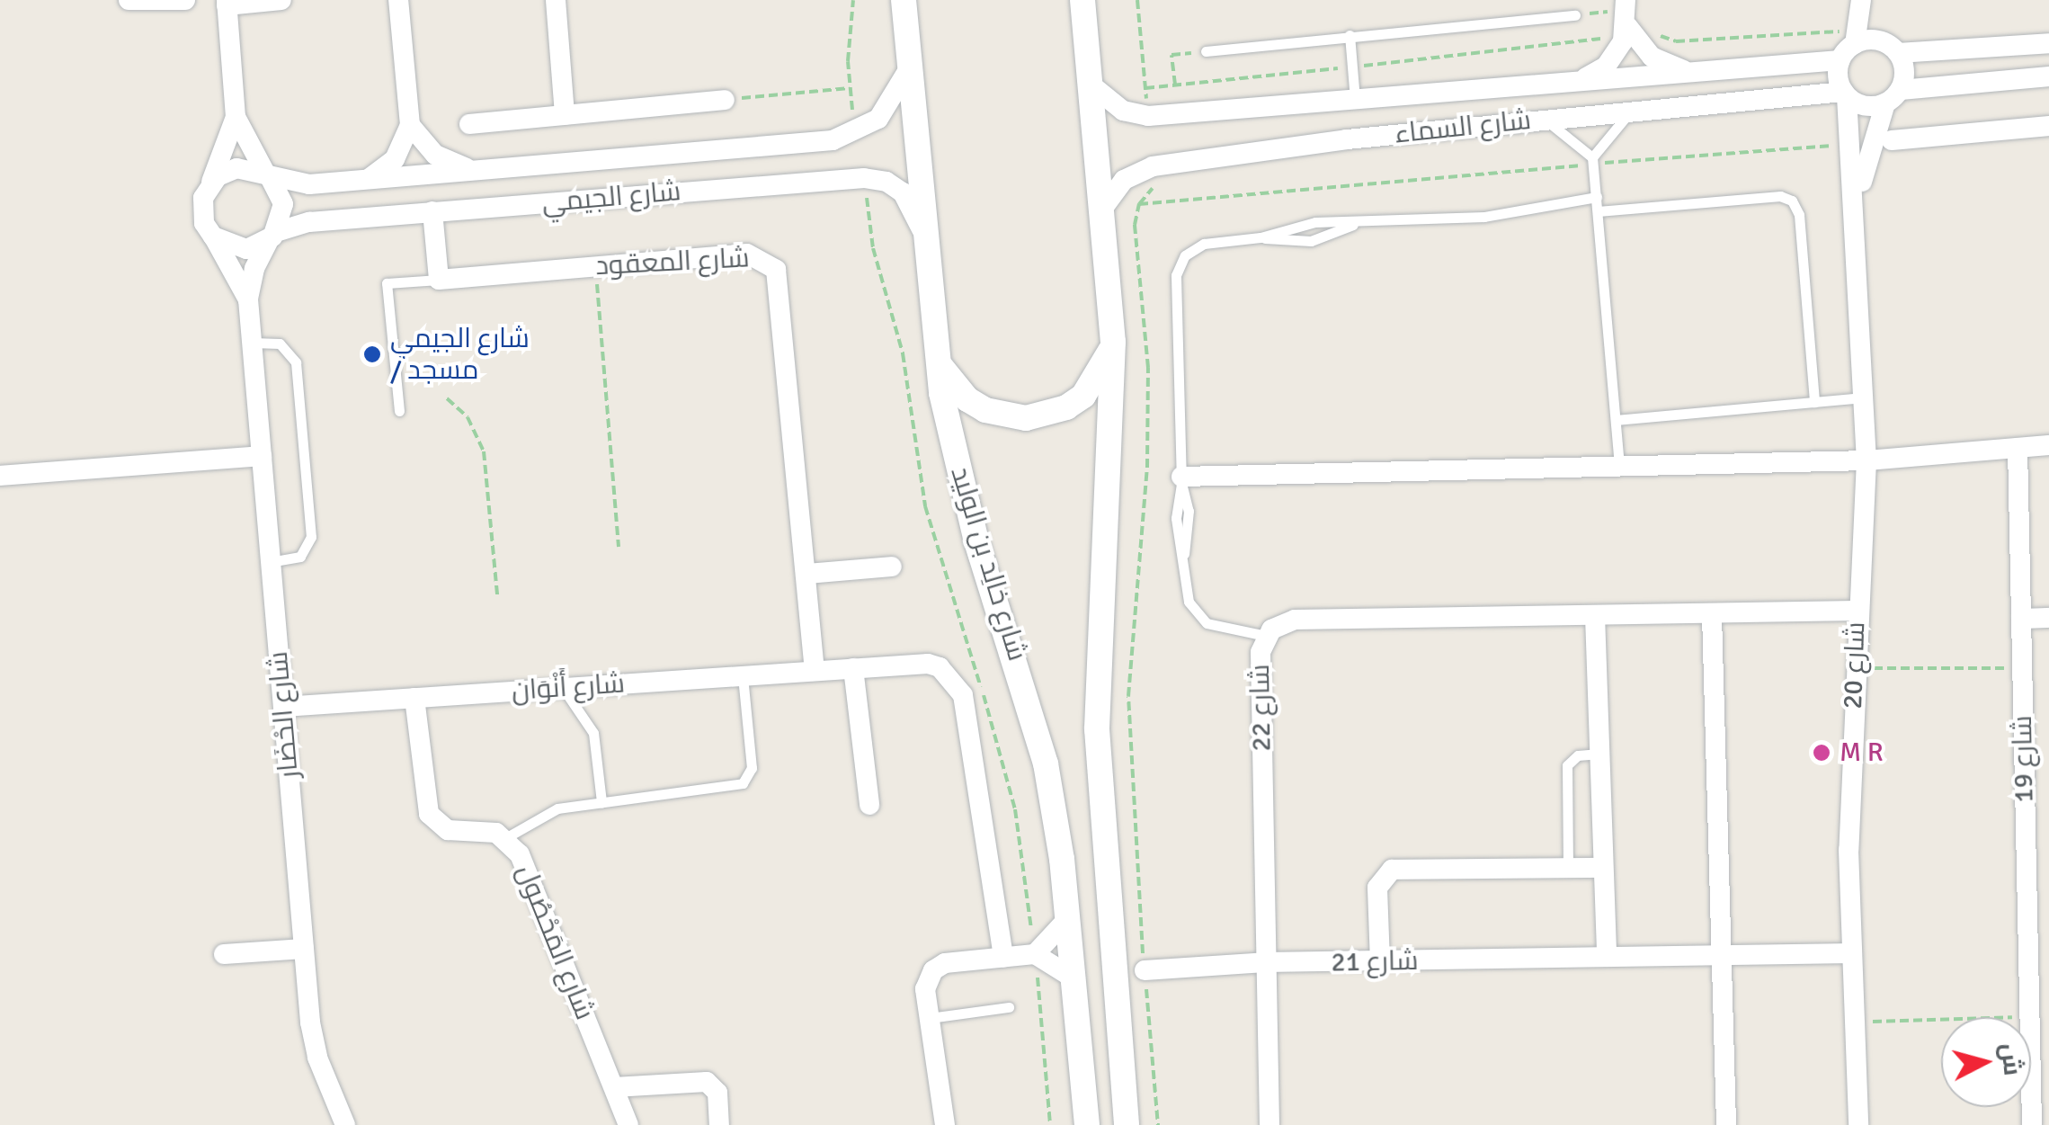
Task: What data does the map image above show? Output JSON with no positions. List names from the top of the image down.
{
  "streets": {
    "street": [
      "شارع السماء",
      "شارع الجيمي",
      "شارع المعقود",
      "شارع خالِد بن الوليد",
      "شارع 20",
      "شارع أَنْوَان",
      "شارع 22",
      "شارع الحْضَار",
      "شارع 19",
      "شارع المَحْصُول",
      "شارع 21"
    ]
  },
  "crossings": [
    ["شارع السماء", "شارع 20"],
    ["شارع الجيمي", "شارع خالِد بن الوليد"],
    ["شارع الجيمي", "شارع الحْضَار"],
    ["شارع المعقود", "شارع أَنْوَان"],
    ["شارع 20", "شارع 22"],
    ["شارع 20", "شارع 21"],
    ["شارع أَنْوَان", "شارع الحْضَار"],
    ["شارع أَنْوَان", "شارع المَحْصُول"],
    ["شارع 22", "شارع 21"]
  ],
  "places": ["شارع الجيمي / مسجد", "M R"],
  "north": "right"
}
